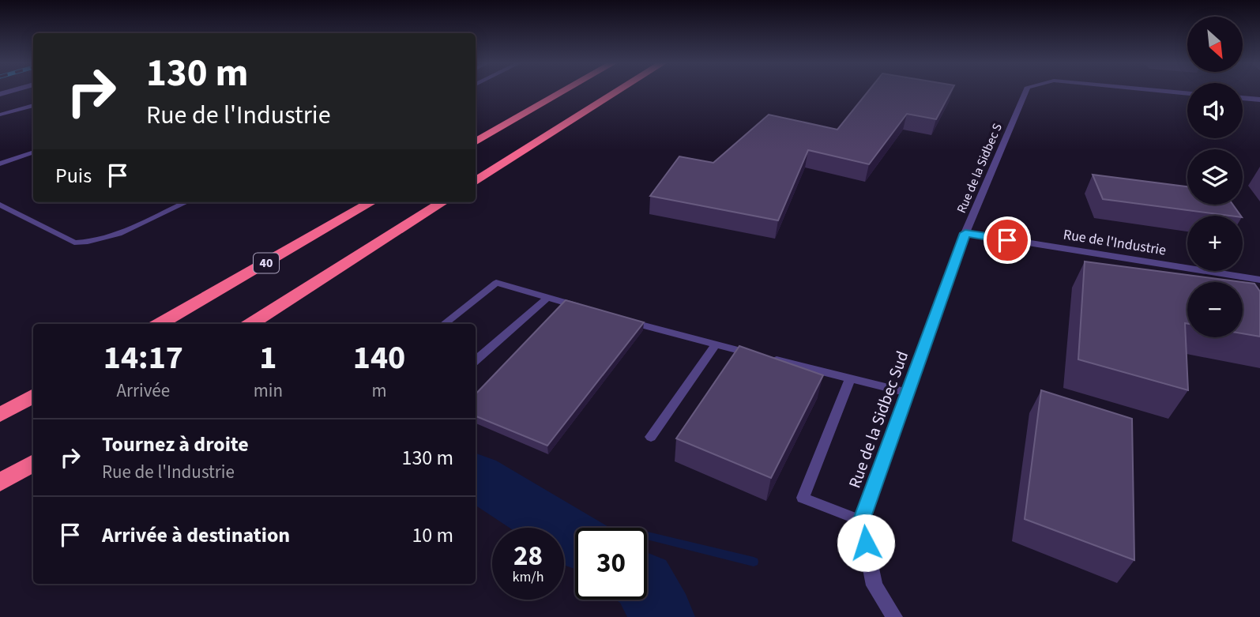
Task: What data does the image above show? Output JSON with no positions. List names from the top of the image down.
{
  "streets": {
    "highway": ["40"],
    "street": ["Rue de la Sidbec S", "Rue de l'Industrie", "Rue de la Sidbec Sud"]
  },
  "crossings": [
    ["Rue de la Sidbec S", "Rue de l'Industrie"],
    ["Rue de la Sidbec S", "Rue de la Sidbec Sud"],
    ["Rue de l'Industrie", "Rue de la Sidbec Sud"]
  ],
  "north": "bottom right",
  "page": {
    "map_buttons": ["+", "−"],
    "turn": ["130 m", "Rue de l'Industrie"],
    "then": "Puis",
    "eta": [
      "14:17",
      "Arrivée",
      "1",
      "min",
      "140",
      "m"
    ],
    "list": [
      {
        "name": "Tournez à droite",
        "note": "Rue de l'Industrie",
        "value": "130 m"
      },
      {
        "name": "Arrivée à destination",
        "value": "10 m"
      }
    ],
    "speed": "28 km/h",
    "limit": "30"
  }
}
